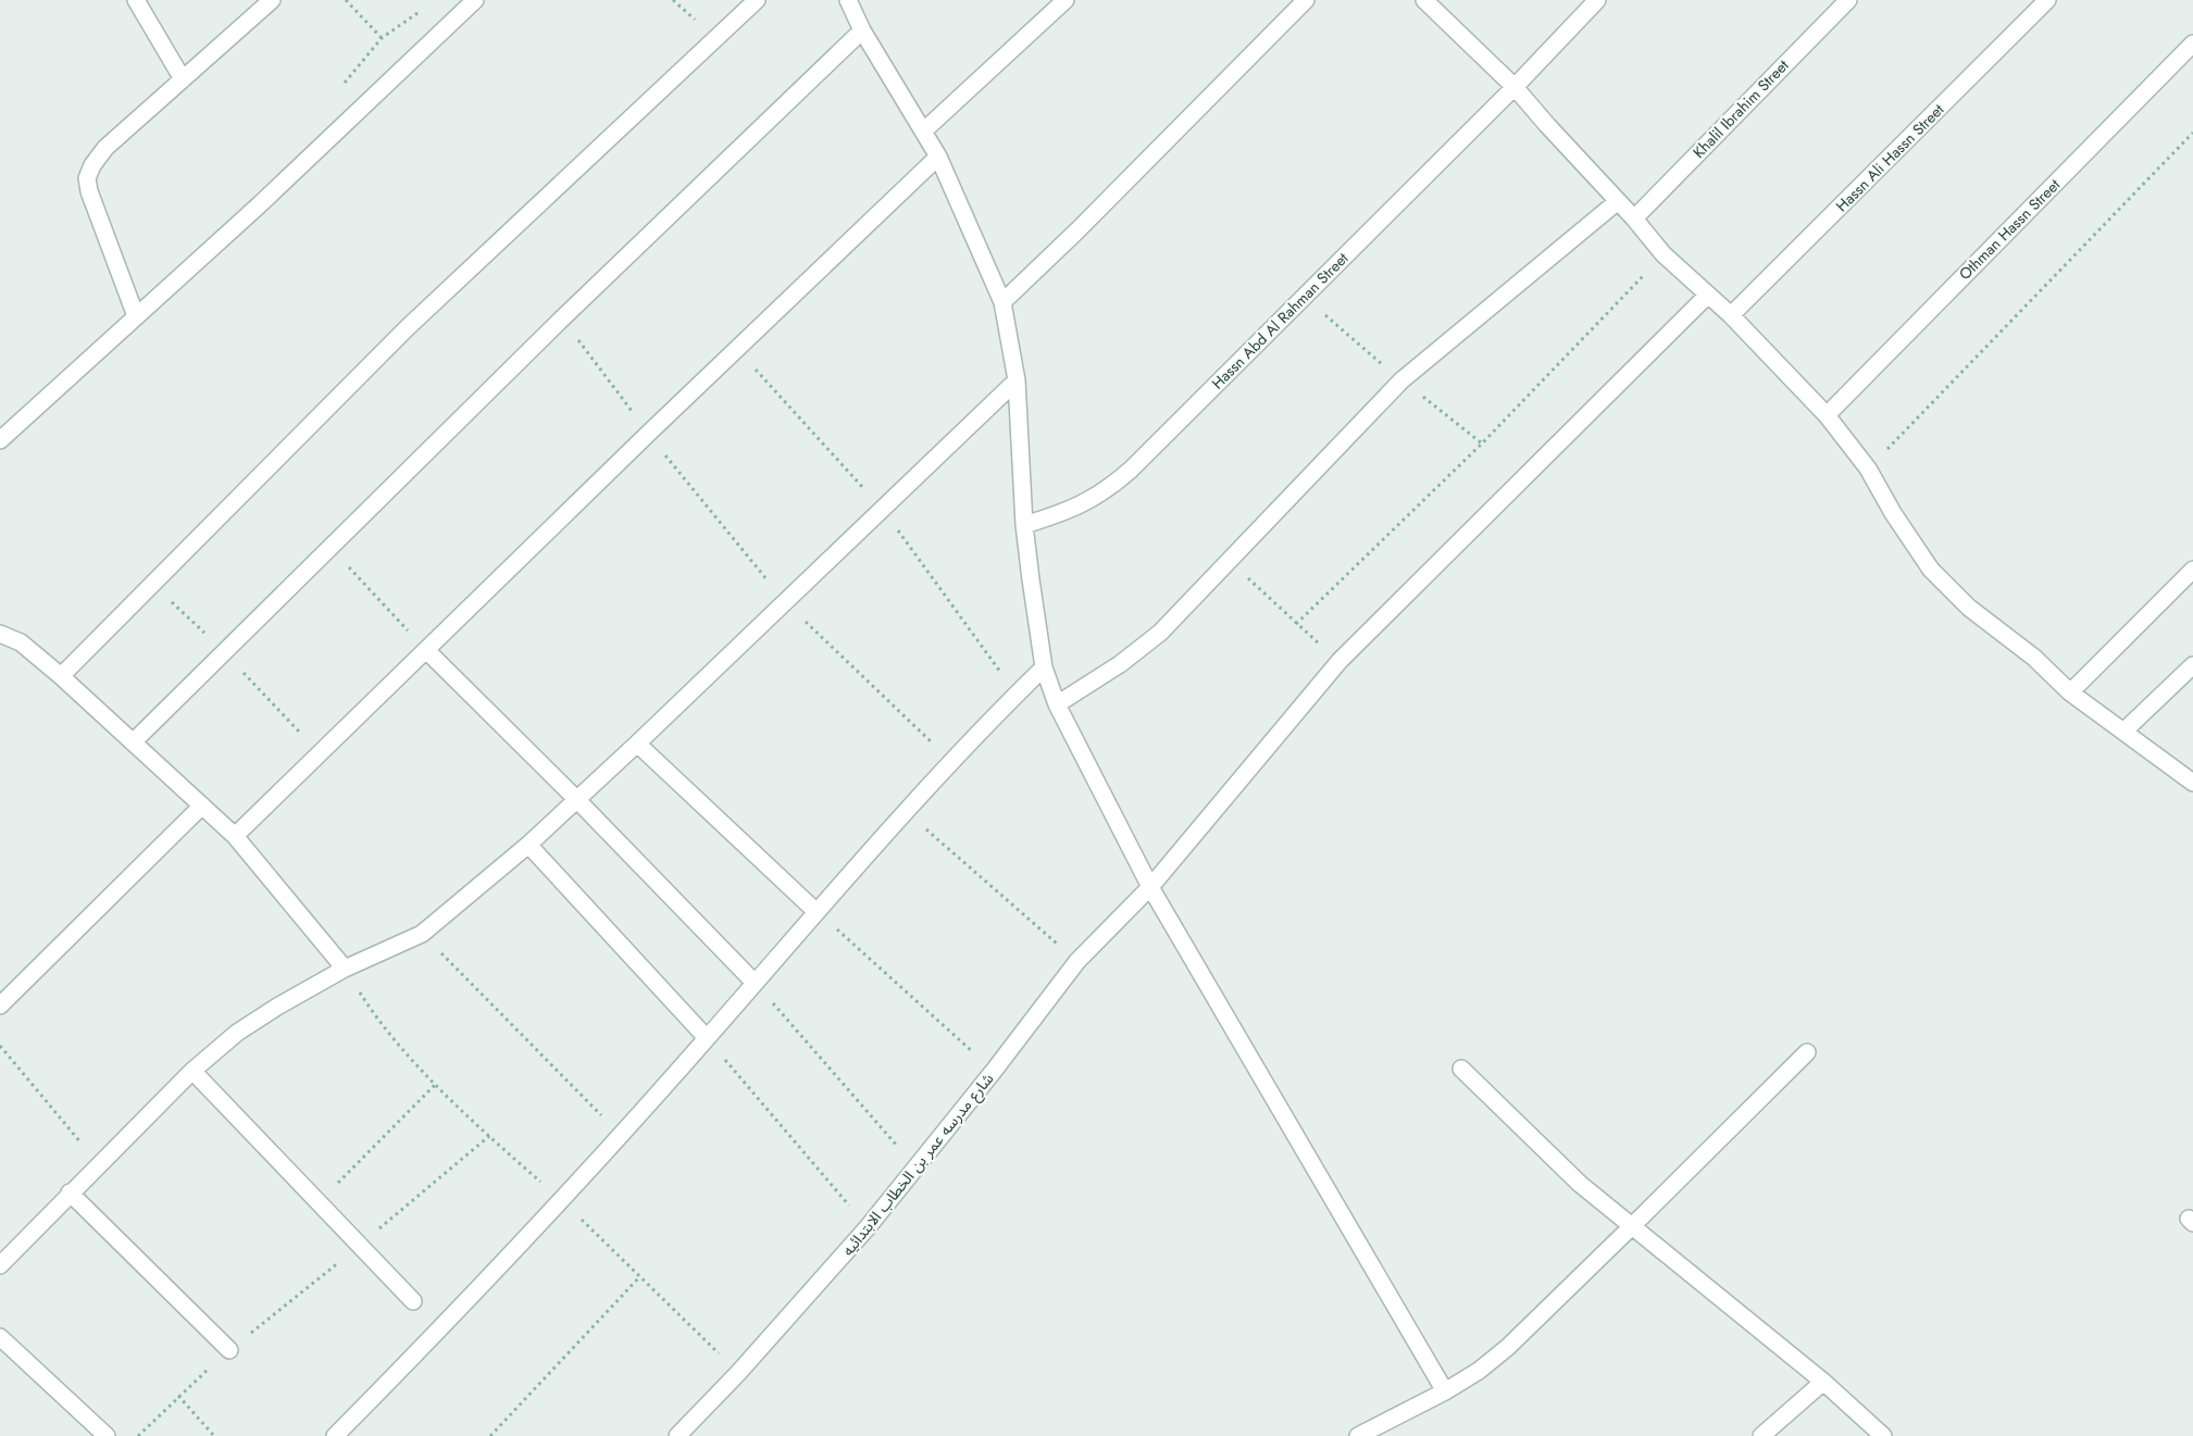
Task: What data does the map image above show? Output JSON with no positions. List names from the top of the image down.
{
  "streets": {
    "street": [
      "Khalil Ibrahim Street",
      "Hassn Ali Hassn Street",
      "Othman Hassn Street",
      "Hassn Abd Al Rahman Street",
      "شارع مدرسه عمر بن الخطاب الابتدائيه"
    ]
  }
}
